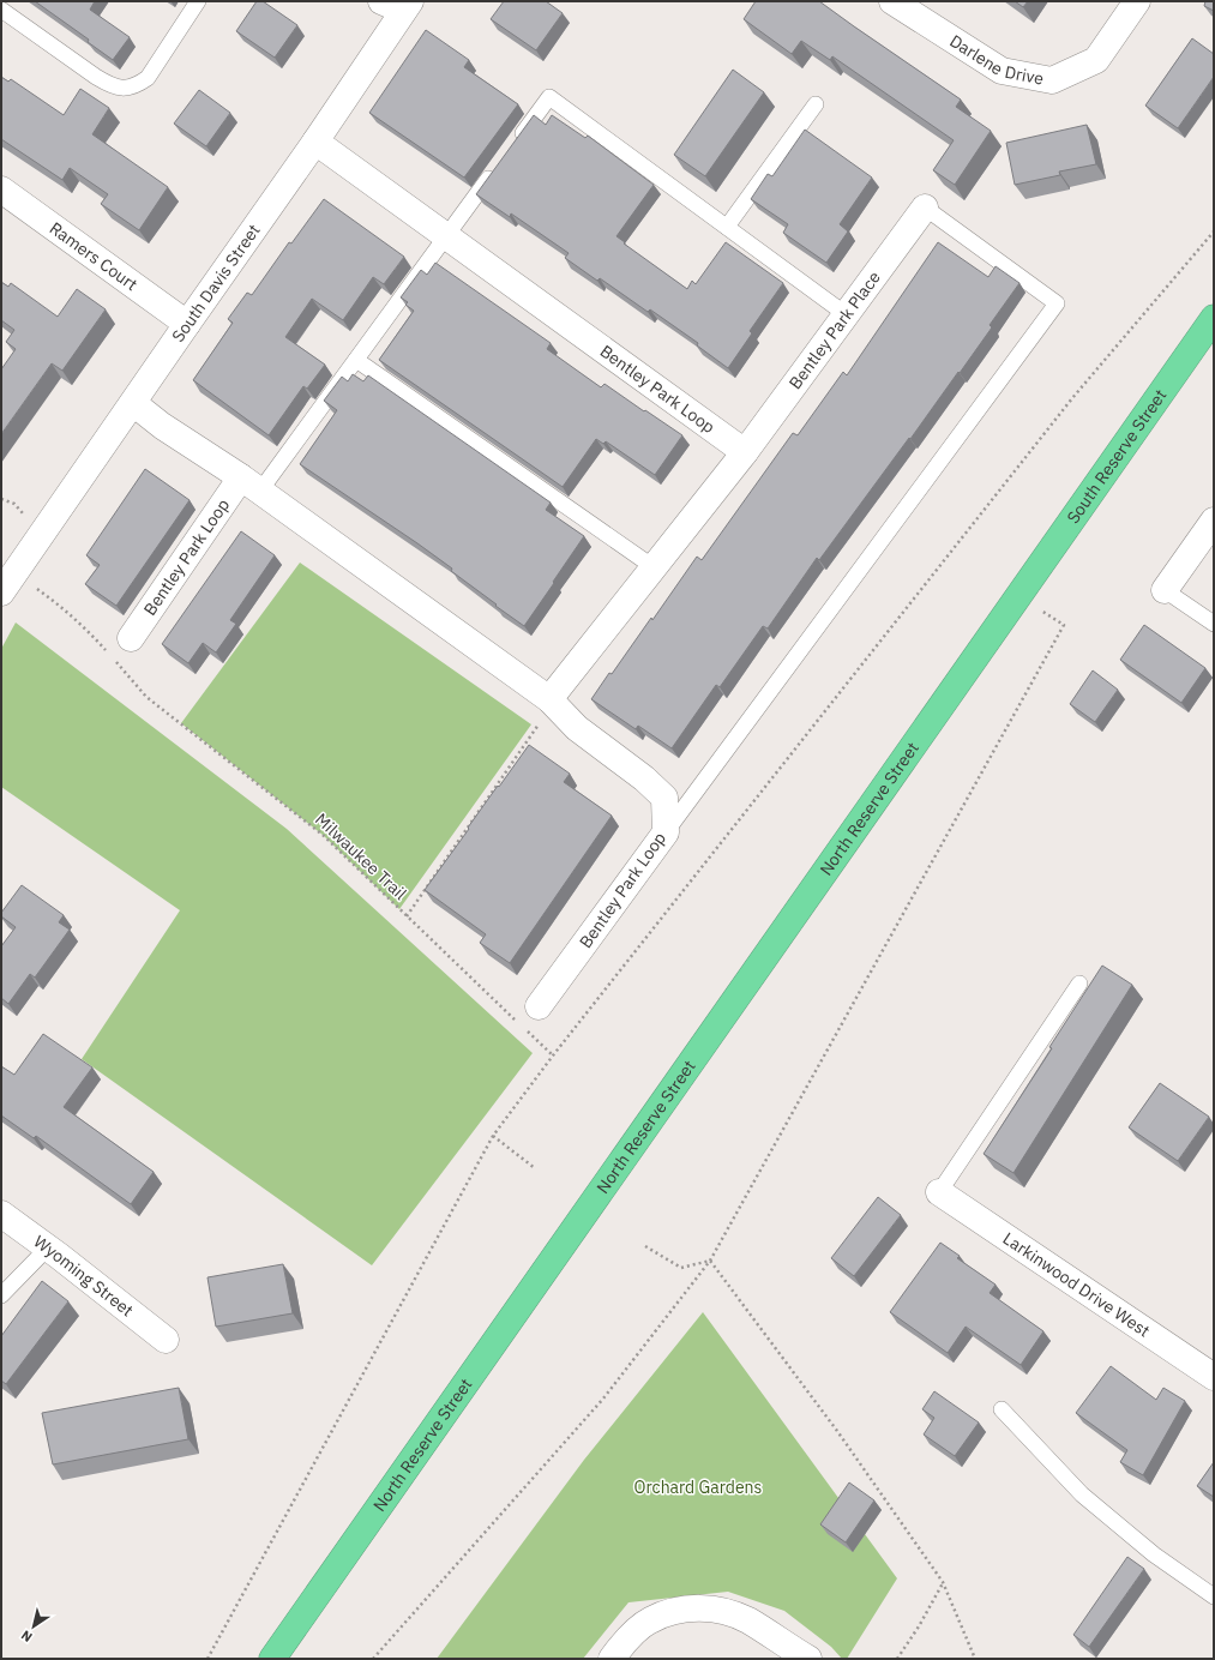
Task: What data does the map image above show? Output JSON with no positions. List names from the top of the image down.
{
  "streets": {
    "highway": ["South Reserve Street", "North Reserve Street"],
    "street": [
      "Darlene Drive",
      "Ramers Court",
      "South Davis Street",
      "Bentley Park Place",
      "Bentley Park Loop",
      "Wyoming Street",
      "Larkinwood Drive West"
    ],
    "path": ["Milwaukee Trail"]
  },
  "crossings": [
    ["Ramers Court", "South Davis Street"],
    ["South Davis Street", "Bentley Park Loop"],
    ["Bentley Park Place", "Bentley Park Loop"],
    ["South Reserve Street", "North Reserve Street"]
  ],
  "parks": ["Orchard Gardens"],
  "north": "bottom left"
}
